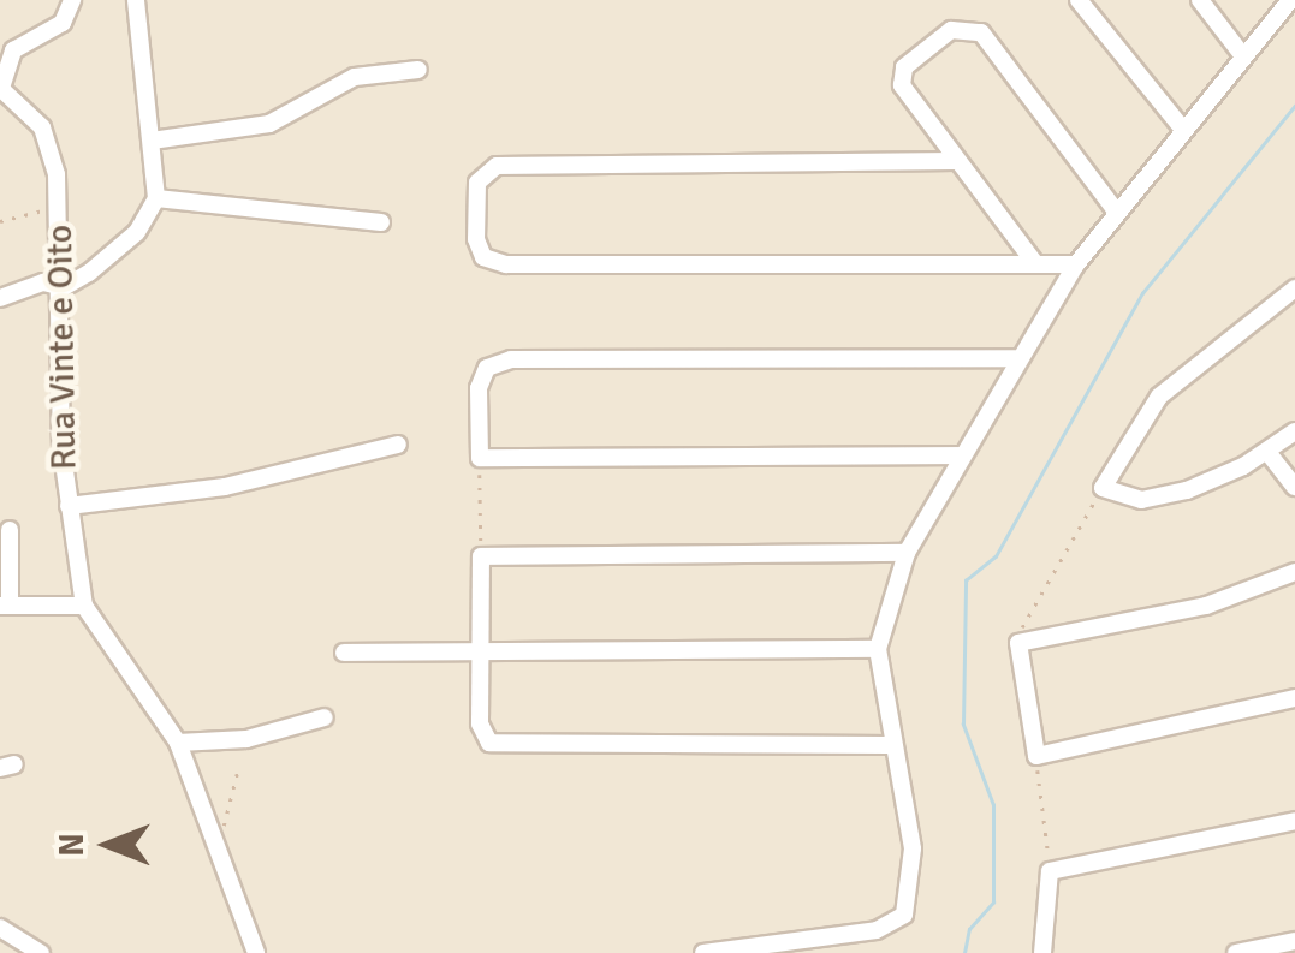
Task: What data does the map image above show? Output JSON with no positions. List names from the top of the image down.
{
  "streets": {
    "street": ["Rua Vinte e Oito"]
  },
  "north": "left"
}
